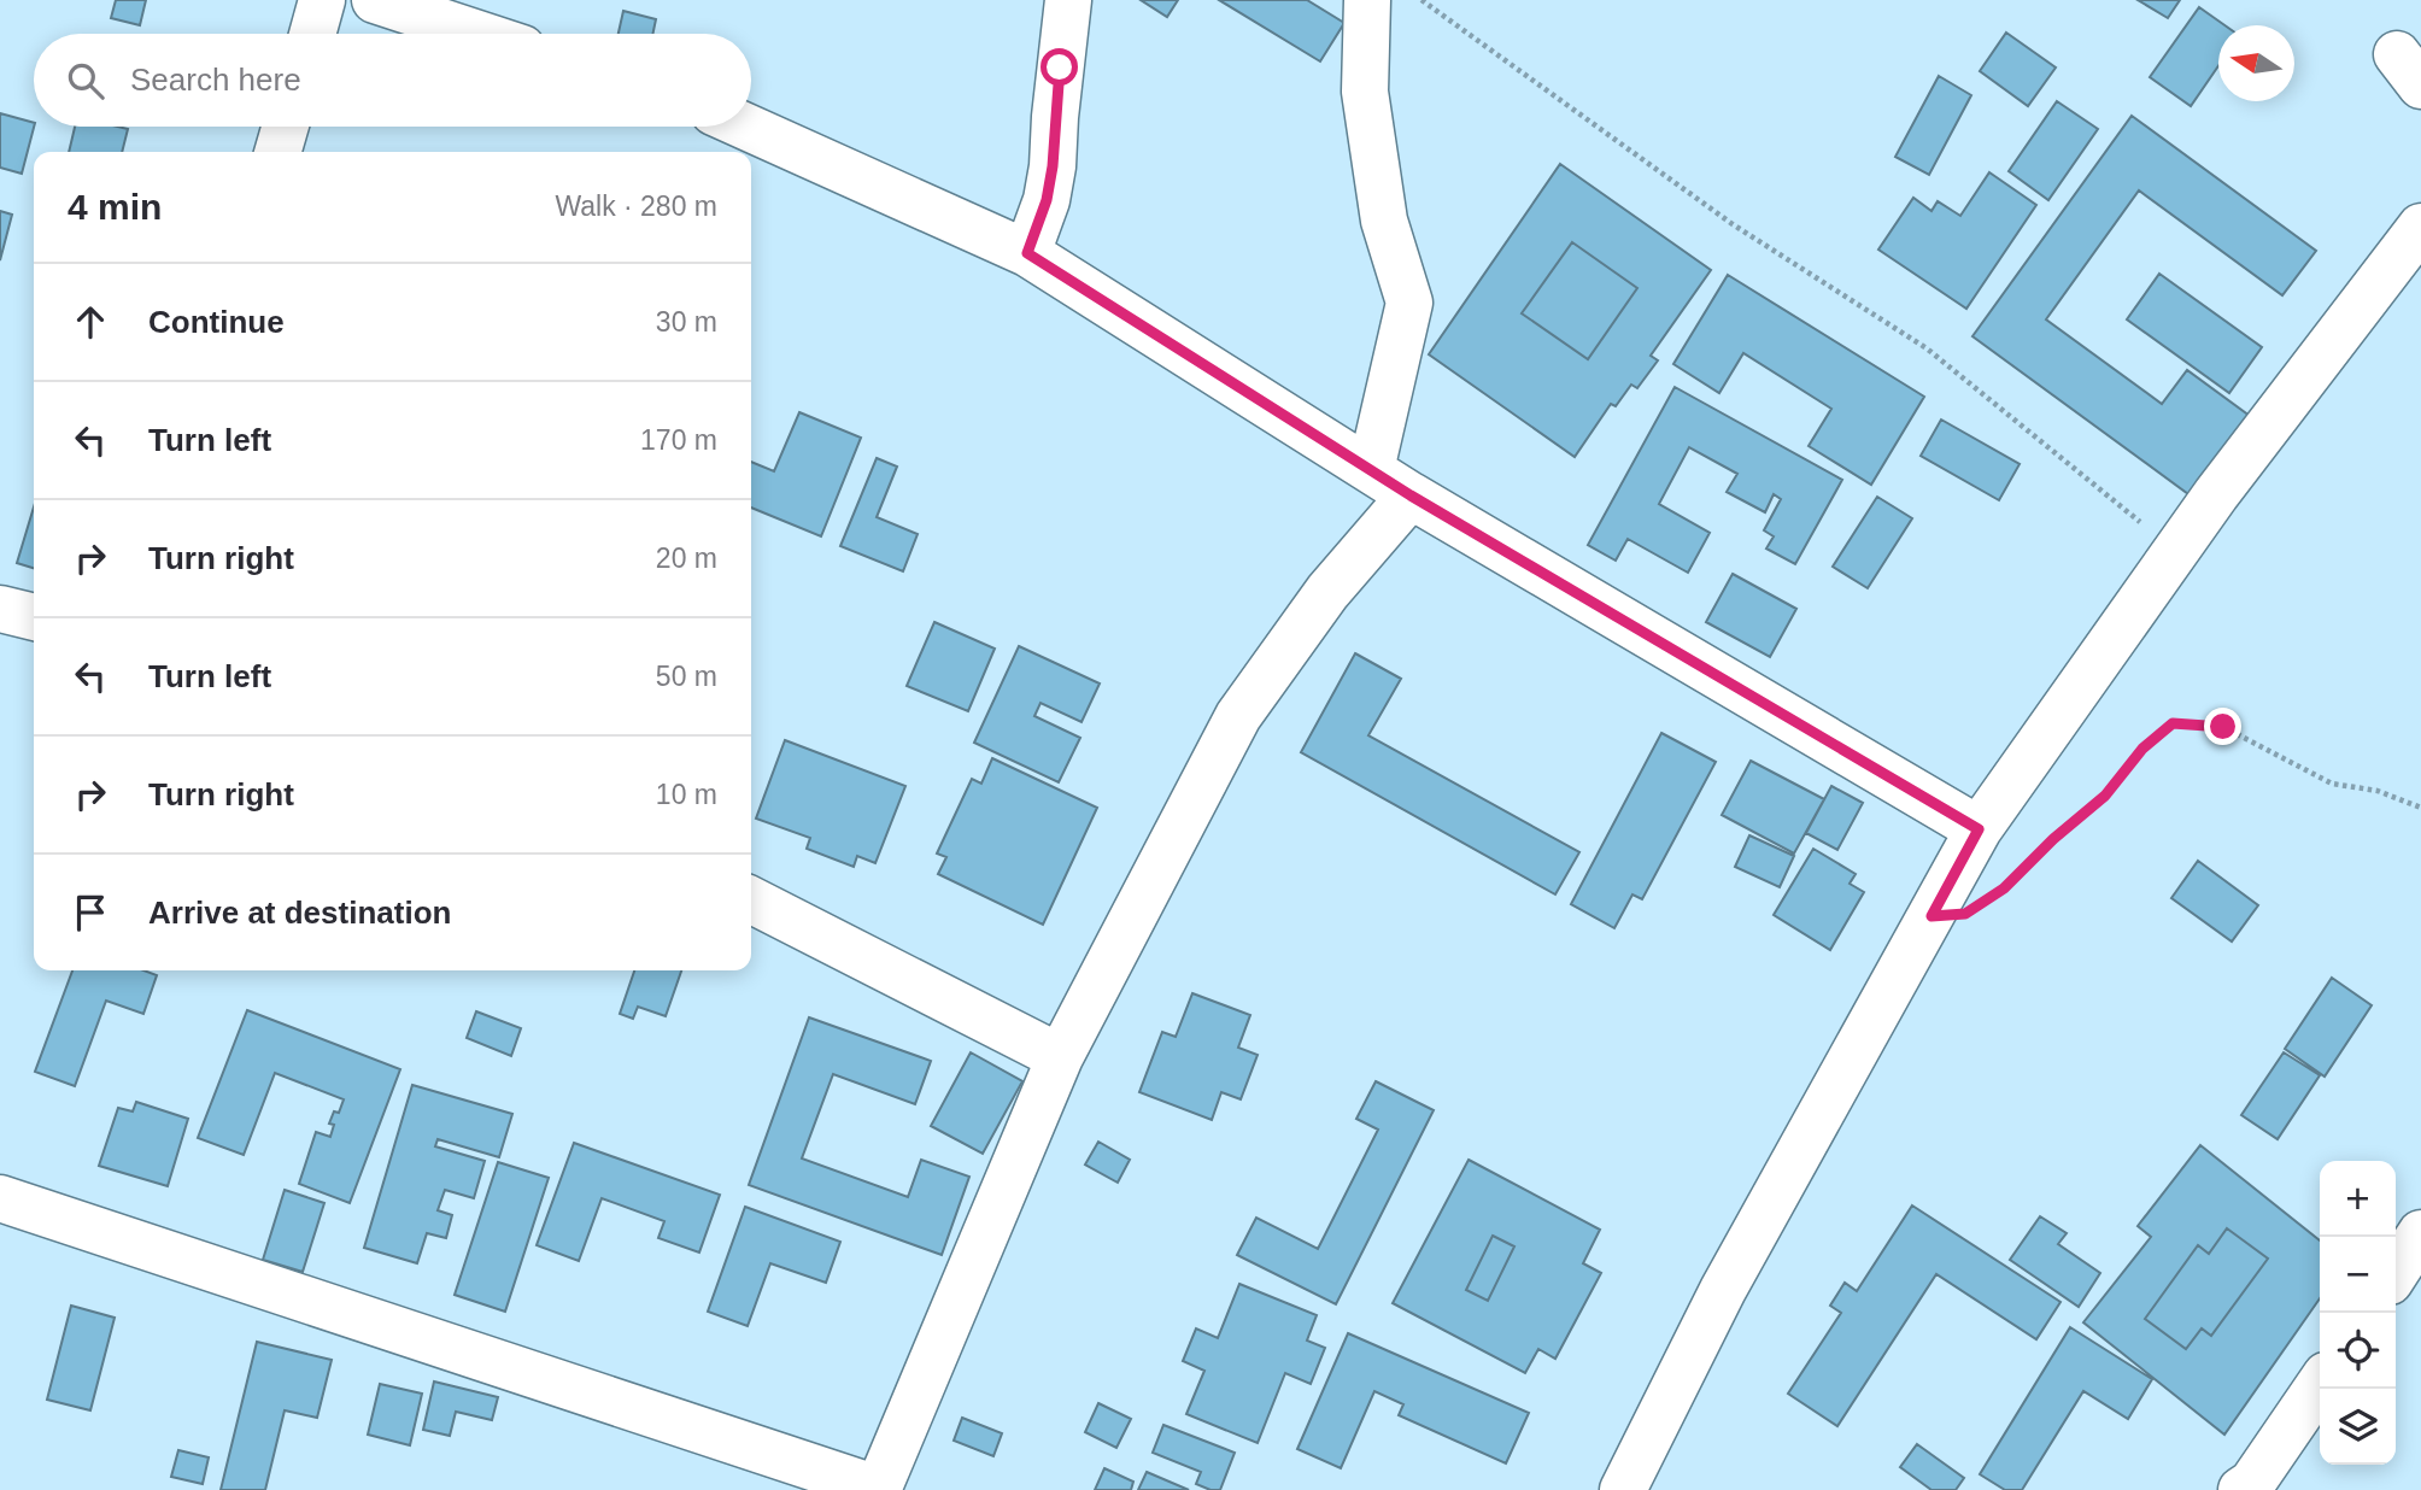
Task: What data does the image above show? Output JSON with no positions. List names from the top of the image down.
{
  "north": "left",
  "page": {
    "search": "Search here",
    "heading": ["4 min", "Walk · 280 m"],
    "list": [
      ["Continue", "30 m"],
      ["Turn left", "170 m"],
      ["Turn right", "20 m"],
      ["Turn left", "50 m"],
      ["Turn right", "10 m"],
      "Arrive at destination"
    ],
    "map_buttons": ["+", "−"]
  }
}
